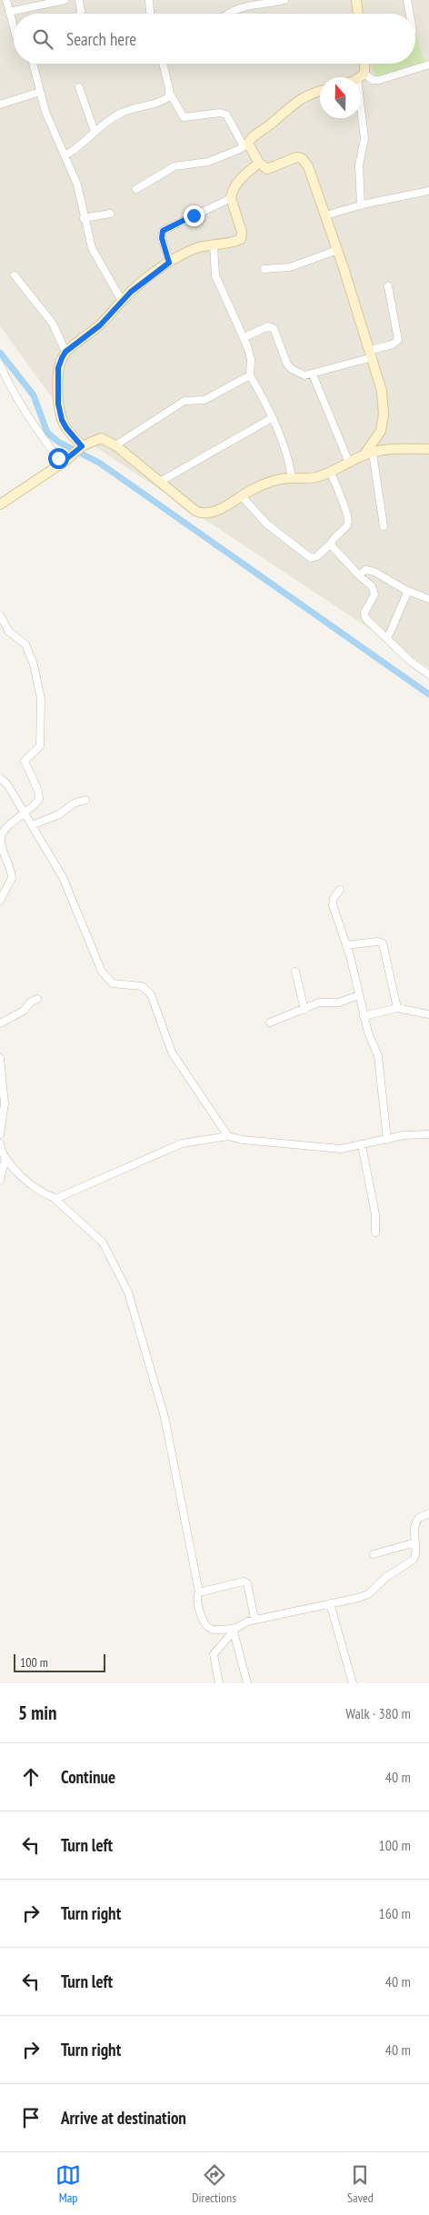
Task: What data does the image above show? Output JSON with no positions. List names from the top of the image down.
{
  "scale_bar": "100 m",
  "north": "top",
  "page": {
    "search": "Search here",
    "scale": "100 m",
    "heading": ["5 min", "Walk · 380 m"],
    "list": [
      ["Continue", "40 m"],
      ["Turn left", "100 m"],
      ["Turn right", "160 m"],
      ["Turn left", "40 m"],
      ["Turn right", "40 m"],
      "Arrive at destination"
    ],
    "nav": ["Map", "Directions", "Saved"]
  }
}
